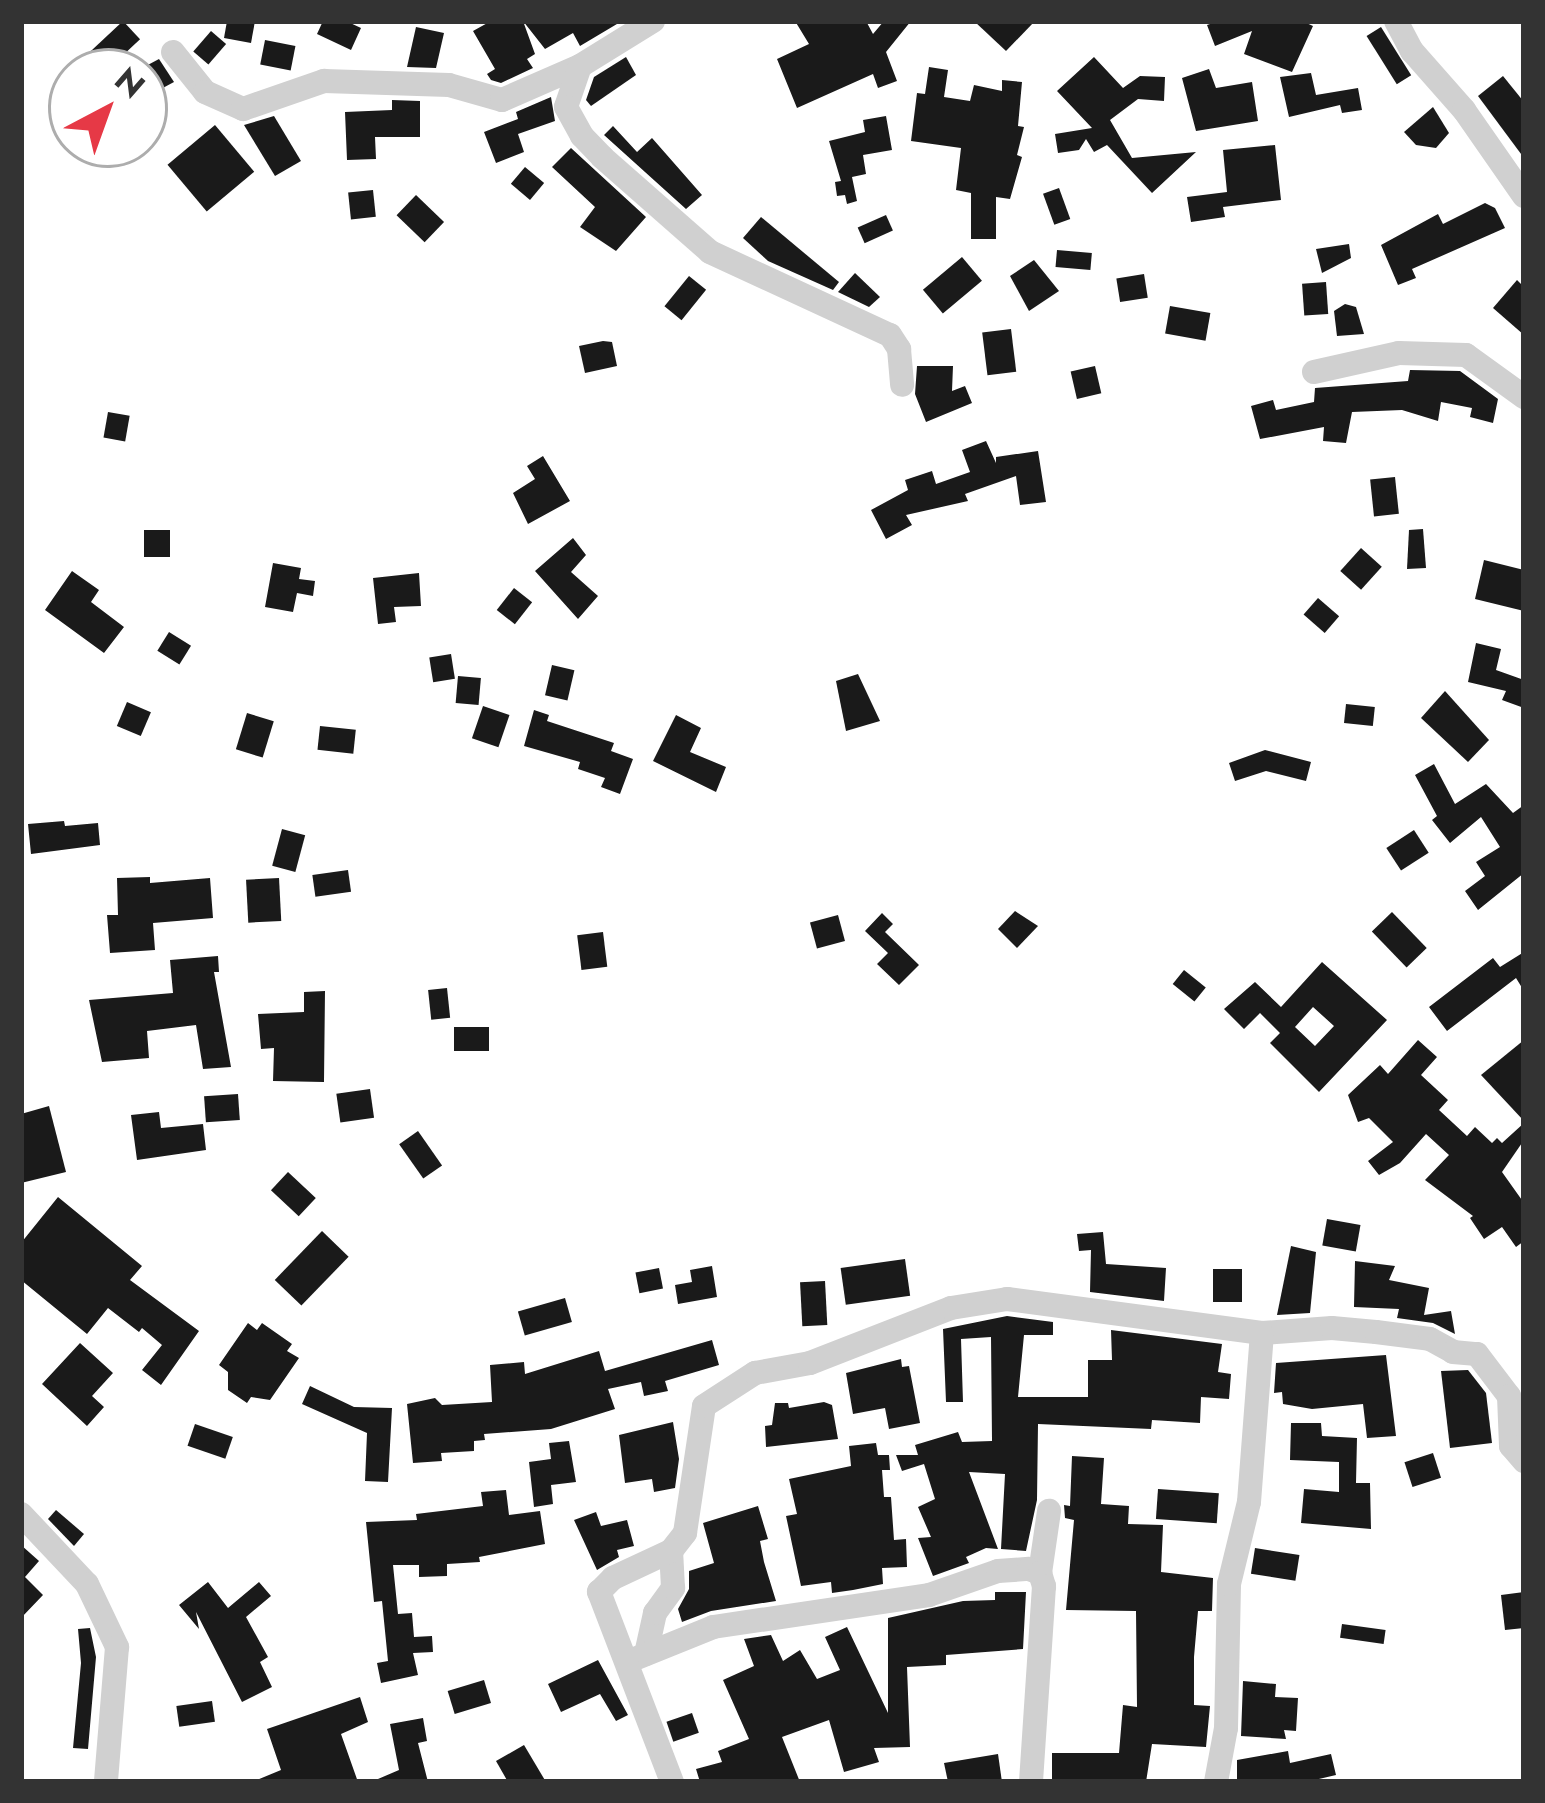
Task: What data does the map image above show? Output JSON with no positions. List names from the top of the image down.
{
  "north": "top right"
}
